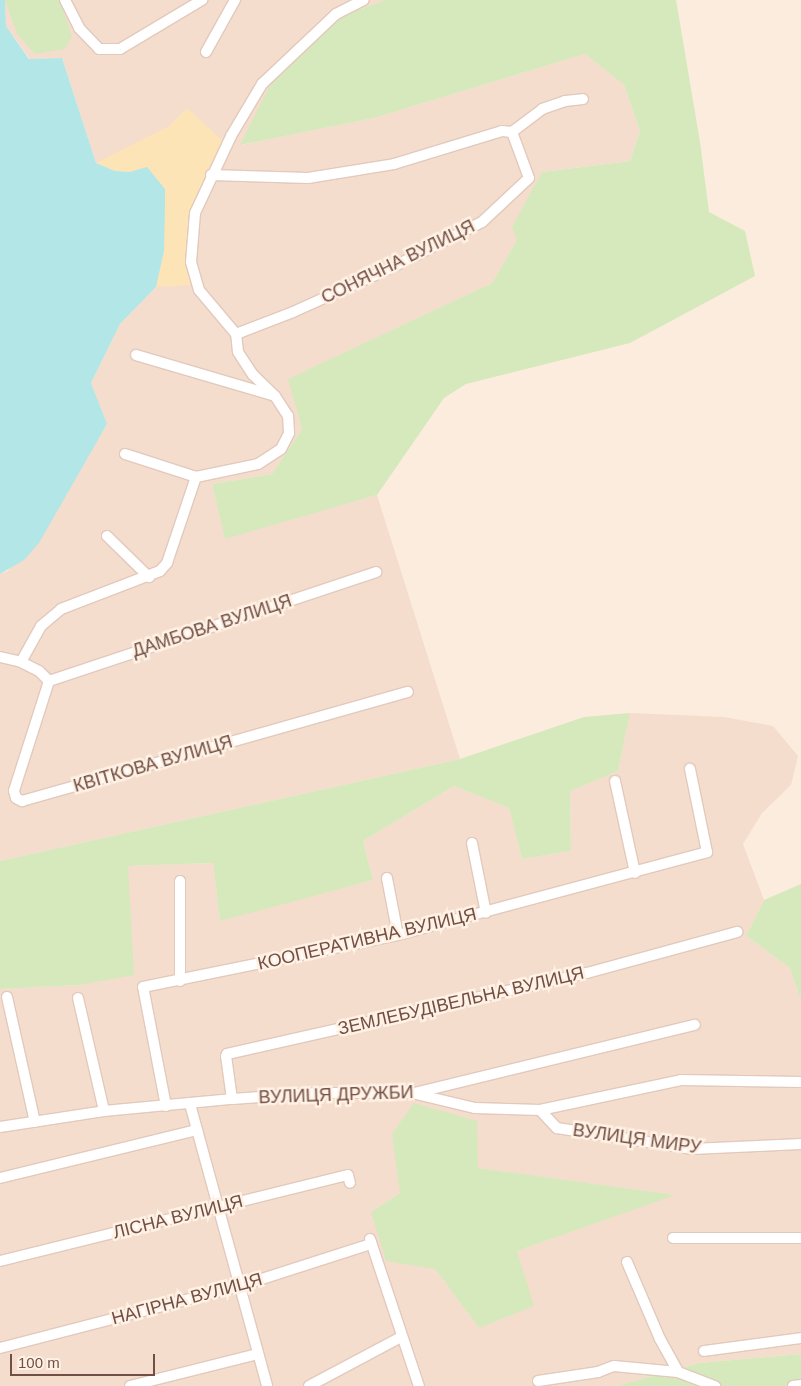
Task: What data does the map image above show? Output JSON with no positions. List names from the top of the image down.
{
  "streets": {
    "street": [
      "СОНЯЧНА ВУЛИЦЯ",
      "ДАМБОВА ВУЛИЦЯ",
      "КВІТКОВА ВУЛИЦЯ",
      "КООПЕРАТИВНА ВУЛИЦЯ",
      "ЗЕМЛЕБУДІВЕЛЬНА ВУЛИЦЯ",
      "ВУЛИЦЯ ДРУЖБИ",
      "ВУЛИЦЯ МИРУ",
      "ЛІСНА ВУЛИЦЯ",
      "НАГІРНА ВУЛИЦЯ"
    ]
  },
  "crossings": [
    ["ДАМБОВА ВУЛИЦЯ", "КВІТКОВА ВУЛИЦЯ"],
    ["КООПЕРАТИВНА ВУЛИЦЯ", "ВУЛИЦЯ ДРУЖБИ"],
    ["ЗЕМЛЕБУДІВЕЛЬНА ВУЛИЦЯ", "ВУЛИЦЯ ДРУЖБИ"]
  ],
  "scale_bar": "100 m"
}
